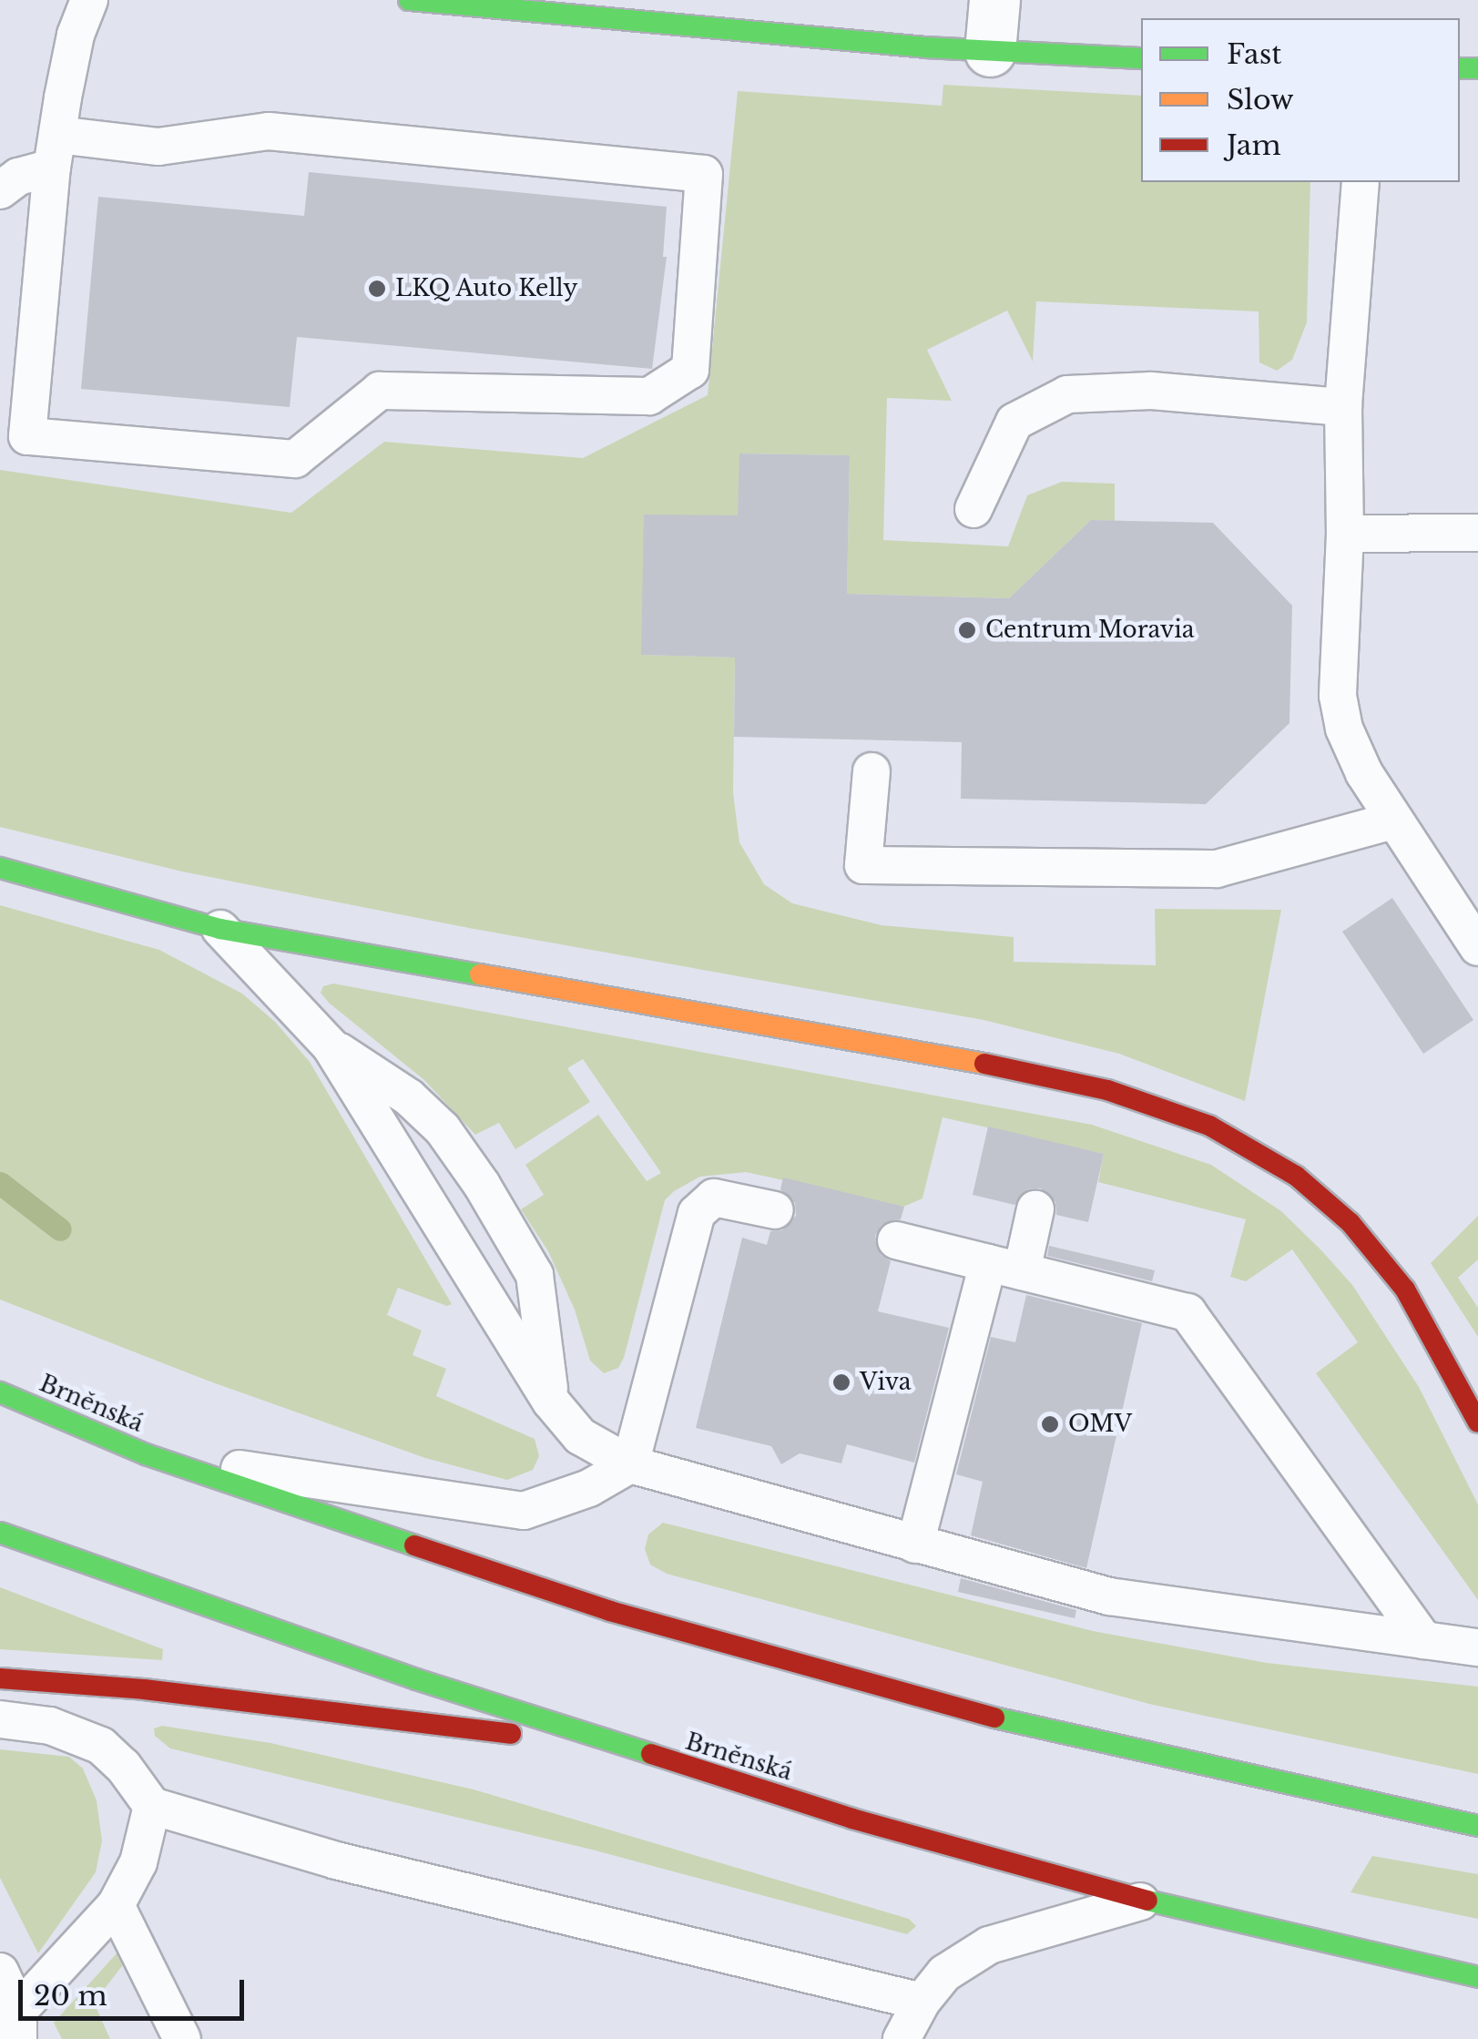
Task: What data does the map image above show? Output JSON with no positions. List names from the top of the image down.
{
  "streets": {
    "main road": ["Brněnská"]
  },
  "places": [
    "LKQ Auto Kelly",
    "Centrum Moravia",
    "Viva",
    "OMV"
  ],
  "legend": ["Fast", "Slow", "Jam"],
  "scale_bar": "20 m"
}
